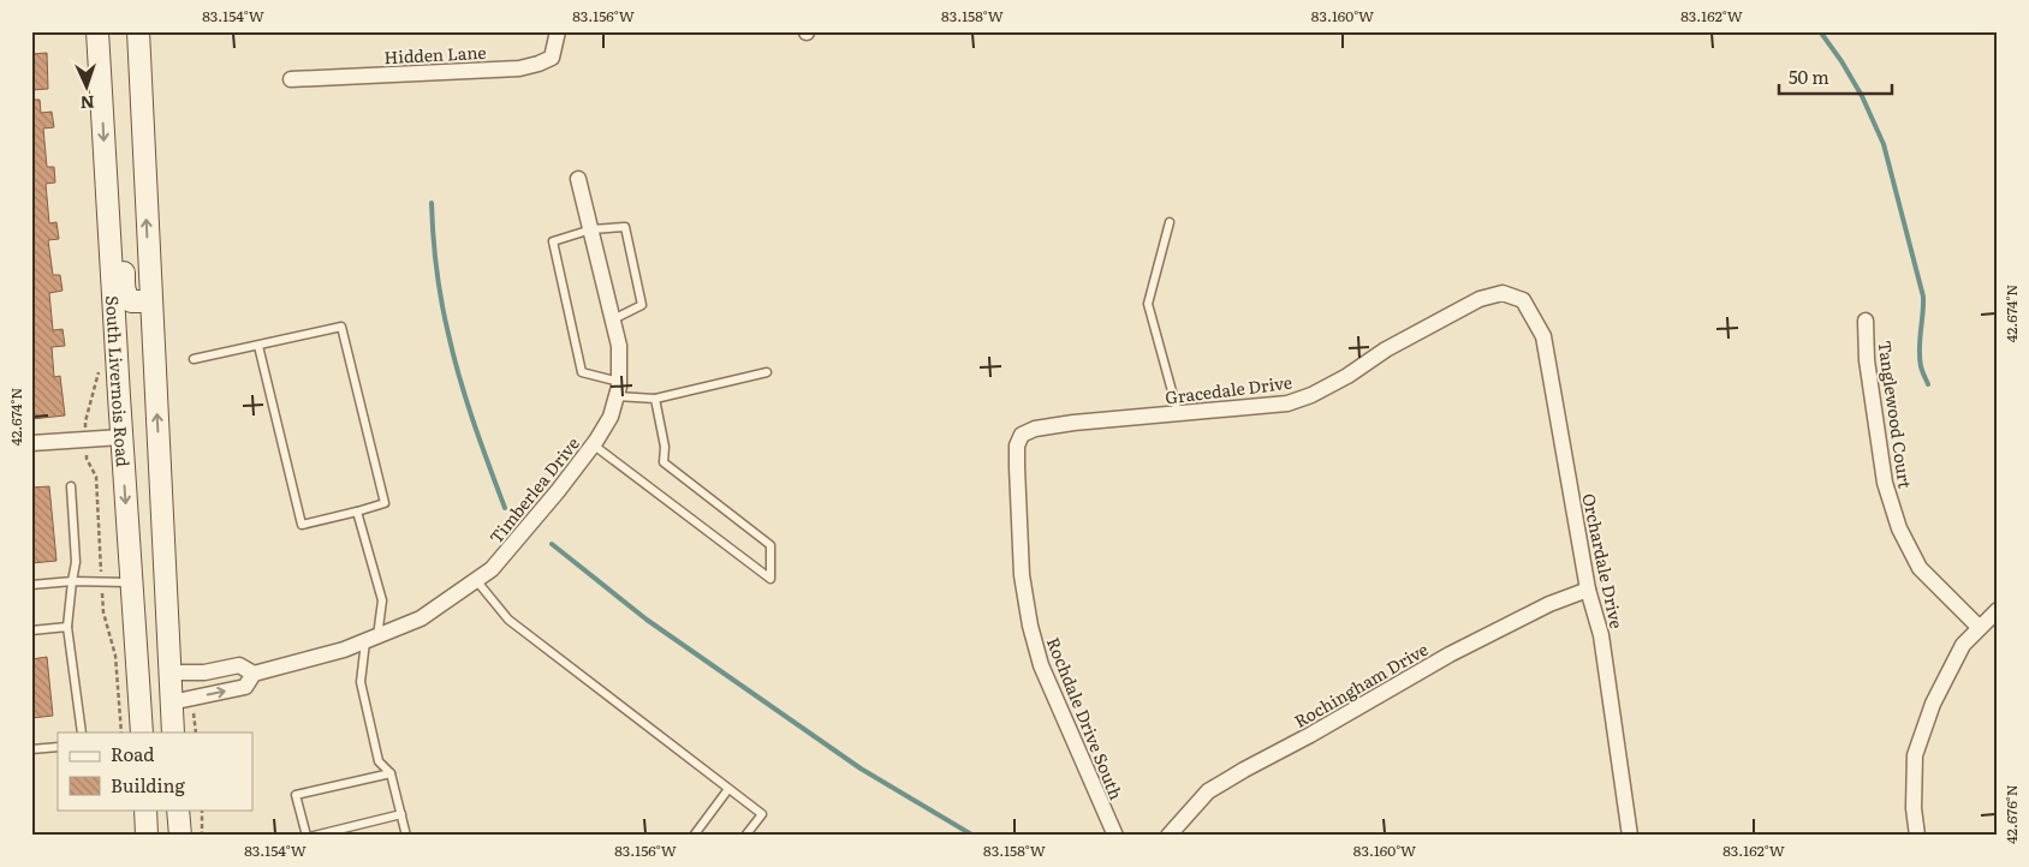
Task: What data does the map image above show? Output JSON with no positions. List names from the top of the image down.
{
  "streets": {
    "main road": ["South Livernois Road"],
    "street": [
      "Hidden Lane",
      "Gracedale Drive",
      "Tanglewood Court",
      "Timberlea Drive",
      "Orchardale Drive",
      "Rochingham Drive",
      "Rochdale Drive South"
    ]
  },
  "crossings": [
    ["Gracedale Drive", "Orchardale Drive"],
    ["Gracedale Drive", "Rochdale Drive South"],
    ["Orchardale Drive", "Rochingham Drive"]
  ],
  "legend": ["Road", "Building"],
  "scale_bar": "50 m",
  "north": "bottom",
  "coordinates": [
    "83.154°W",
    "83.156°W",
    "83.158°W",
    "83.160°W",
    "83.162°W",
    "42.674°N",
    "42.676°N"
  ]
}
